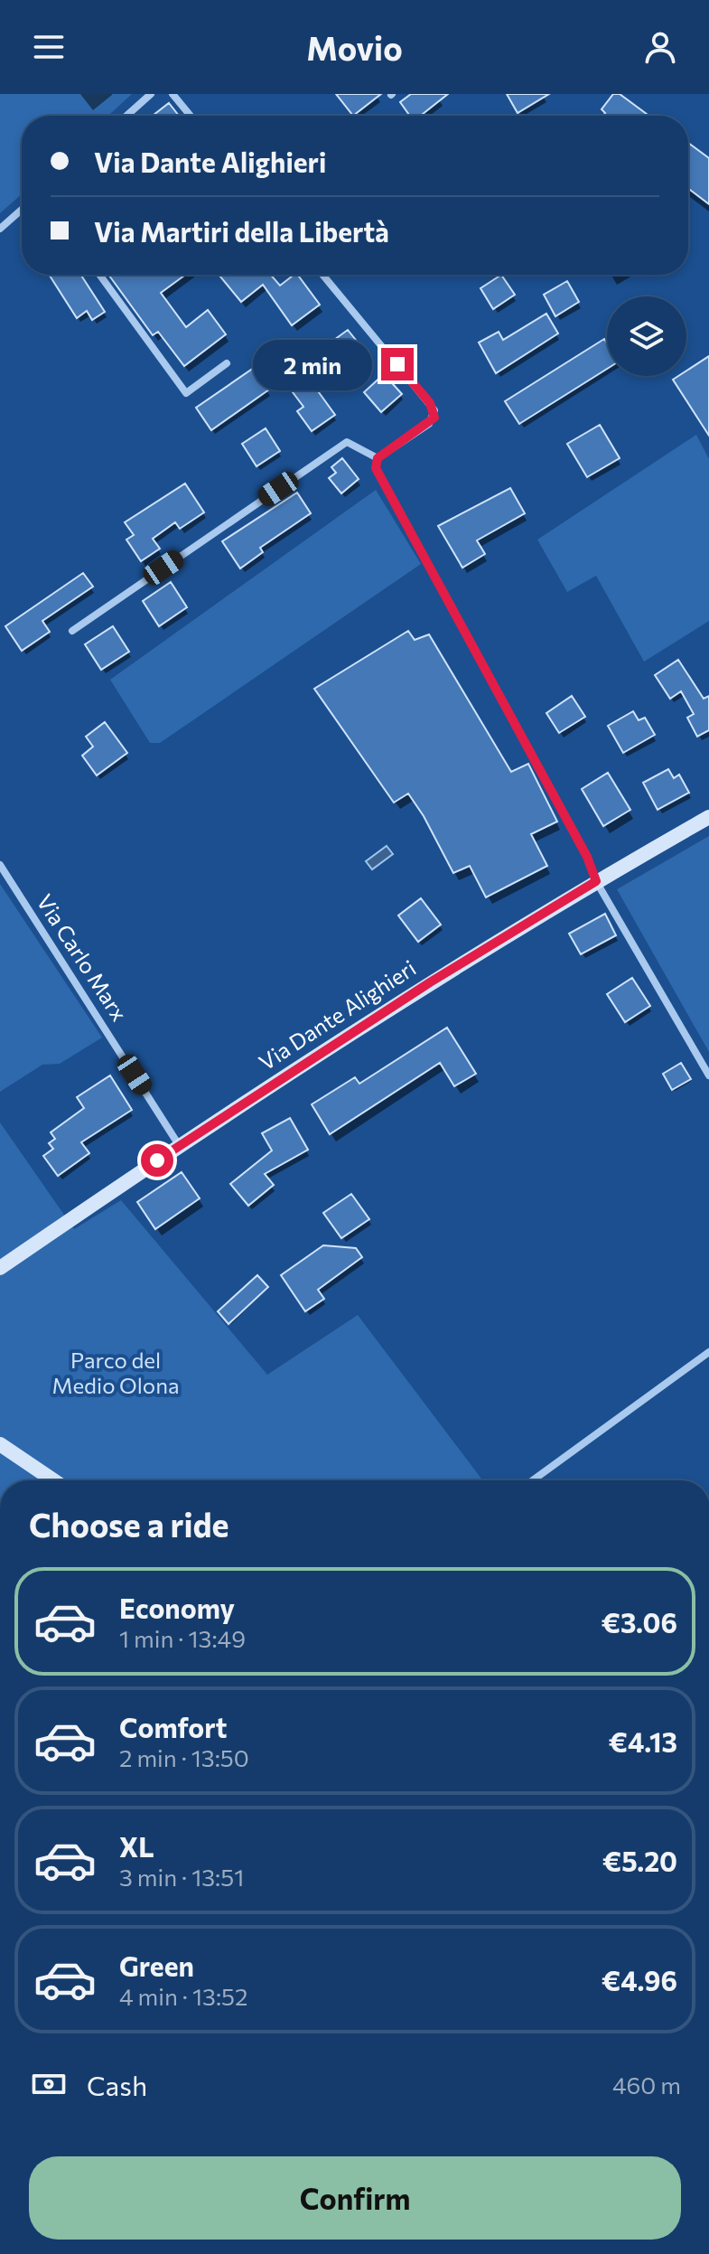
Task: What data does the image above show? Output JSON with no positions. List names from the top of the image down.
{
  "streets": {
    "street": ["Via Carlo Marx", "Via Dante Alighieri"]
  },
  "crossings": [
    ["Via Carlo Marx", "Via Dante Alighieri"]
  ],
  "parks": ["Parco del Medio Olona"],
  "page": {
    "header": "Movio",
    "banner": ["Via Dante Alighieri", "Via Martiri della Libertà"],
    "bubble": "2 min",
    "heading": "Choose a ride",
    "list": [
      {
        "name": "Economy",
        "note": "1 min · 13:49",
        "value": "€3.06"
      },
      {
        "name": "Comfort",
        "note": "2 min · 13:50",
        "value": "€4.13"
      },
      {
        "name": "XL",
        "note": "3 min · 13:51",
        "value": "€5.20"
      },
      {
        "name": "Green",
        "note": "4 min · 13:52",
        "value": "€4.96"
      }
    ],
    "pay": ["Cash", "460 m"],
    "buttons": "Confirm"
  }
}
